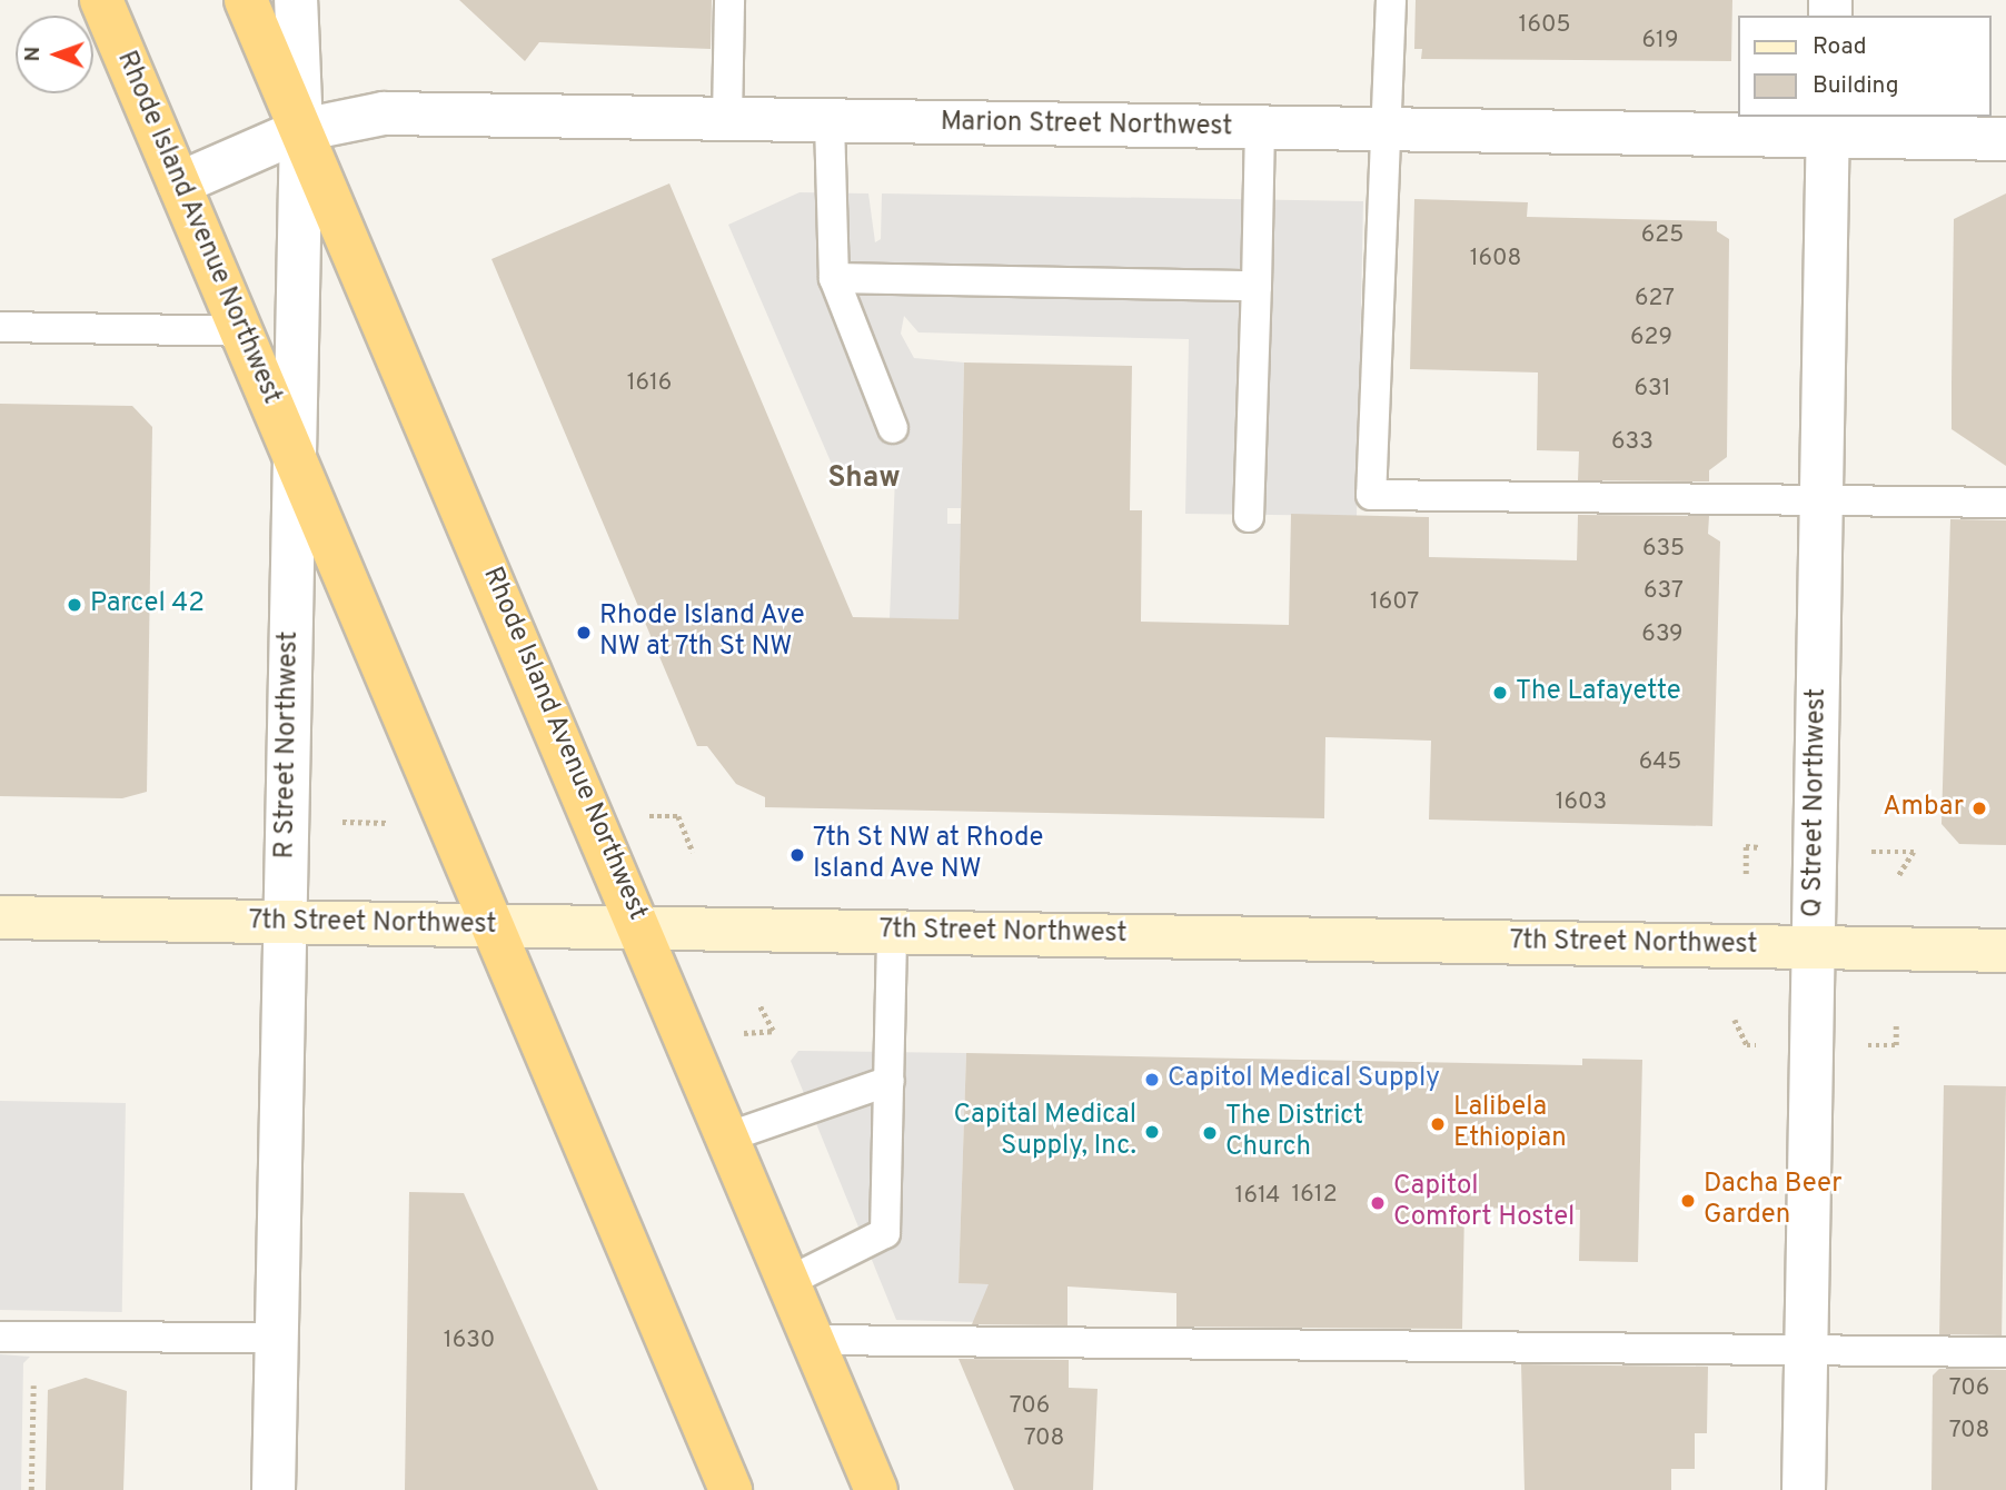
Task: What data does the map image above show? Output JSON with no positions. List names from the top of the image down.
{
  "streets": {
    "highway": ["Rhode Island Avenue Northwest"],
    "main road": ["7th Street Northwest"],
    "street": ["Marion Street Northwest", "R Street Northwest", "Q Street Northwest"]
  },
  "crossings": [
    ["Marion Street Northwest", "Rhode Island Avenue Northwest"],
    ["Marion Street Northwest", "R Street Northwest"],
    ["Marion Street Northwest", "Q Street Northwest"],
    ["Rhode Island Avenue Northwest", "R Street Northwest"],
    ["Rhode Island Avenue Northwest", "7th Street Northwest"],
    ["R Street Northwest", "7th Street Northwest"],
    ["Q Street Northwest", "7th Street Northwest"]
  ],
  "districts": ["Shaw"],
  "places": [
    "Parcel 42",
    "Rhode Island Ave NW at 7th St NW",
    "The Lafayette",
    "Ambar",
    "7th St NW at Rhode Island Ave NW",
    "Capitol Medical Supply",
    "Lalibela Ethiopian",
    "Capital Medical Supply, Inc.",
    "The District Church",
    "Dacha Beer Garden",
    "Capitol Comfort Hostel"
  ],
  "house_numbers": [
    "1605",
    "619",
    "625",
    "1608",
    "627",
    "629",
    "1616",
    "631",
    "633",
    "635",
    "637",
    "1607",
    "639",
    "645",
    "1603",
    "1612",
    "1614",
    "1630",
    "706",
    "706",
    "708",
    "708"
  ],
  "legend": ["Road", "Building"],
  "north": "left"
}
